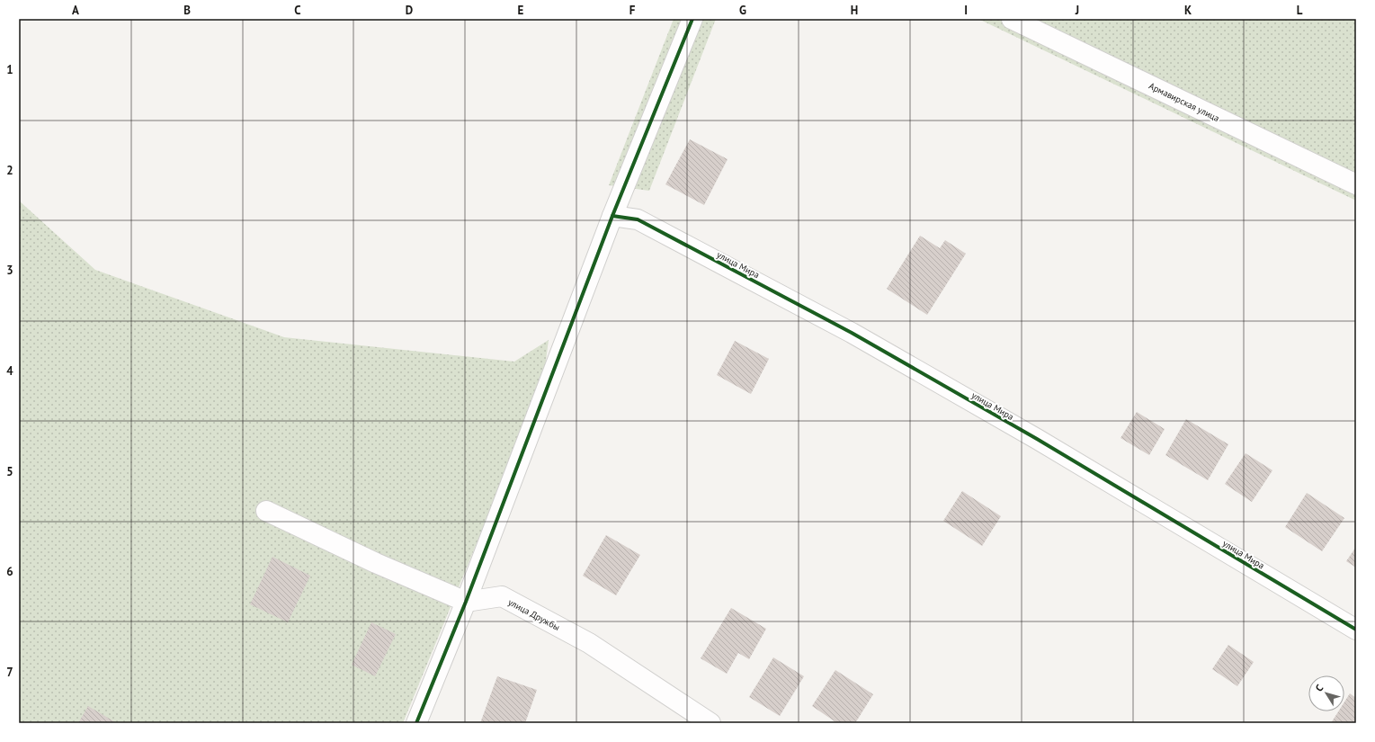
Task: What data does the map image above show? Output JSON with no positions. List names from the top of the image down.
{
  "streets": {
    "street": ["Армавирская улица", "улица Мира", "улица Дружбы"]
  },
  "north": "top left",
  "grid": {
    "columns": [
      "A",
      "B",
      "C",
      "D",
      "E",
      "F",
      "G",
      "H",
      "I",
      "J",
      "K",
      "L"
    ],
    "rows": [
      "1",
      "2",
      "3",
      "4",
      "5",
      "6",
      "7"
    ]
  }
}
